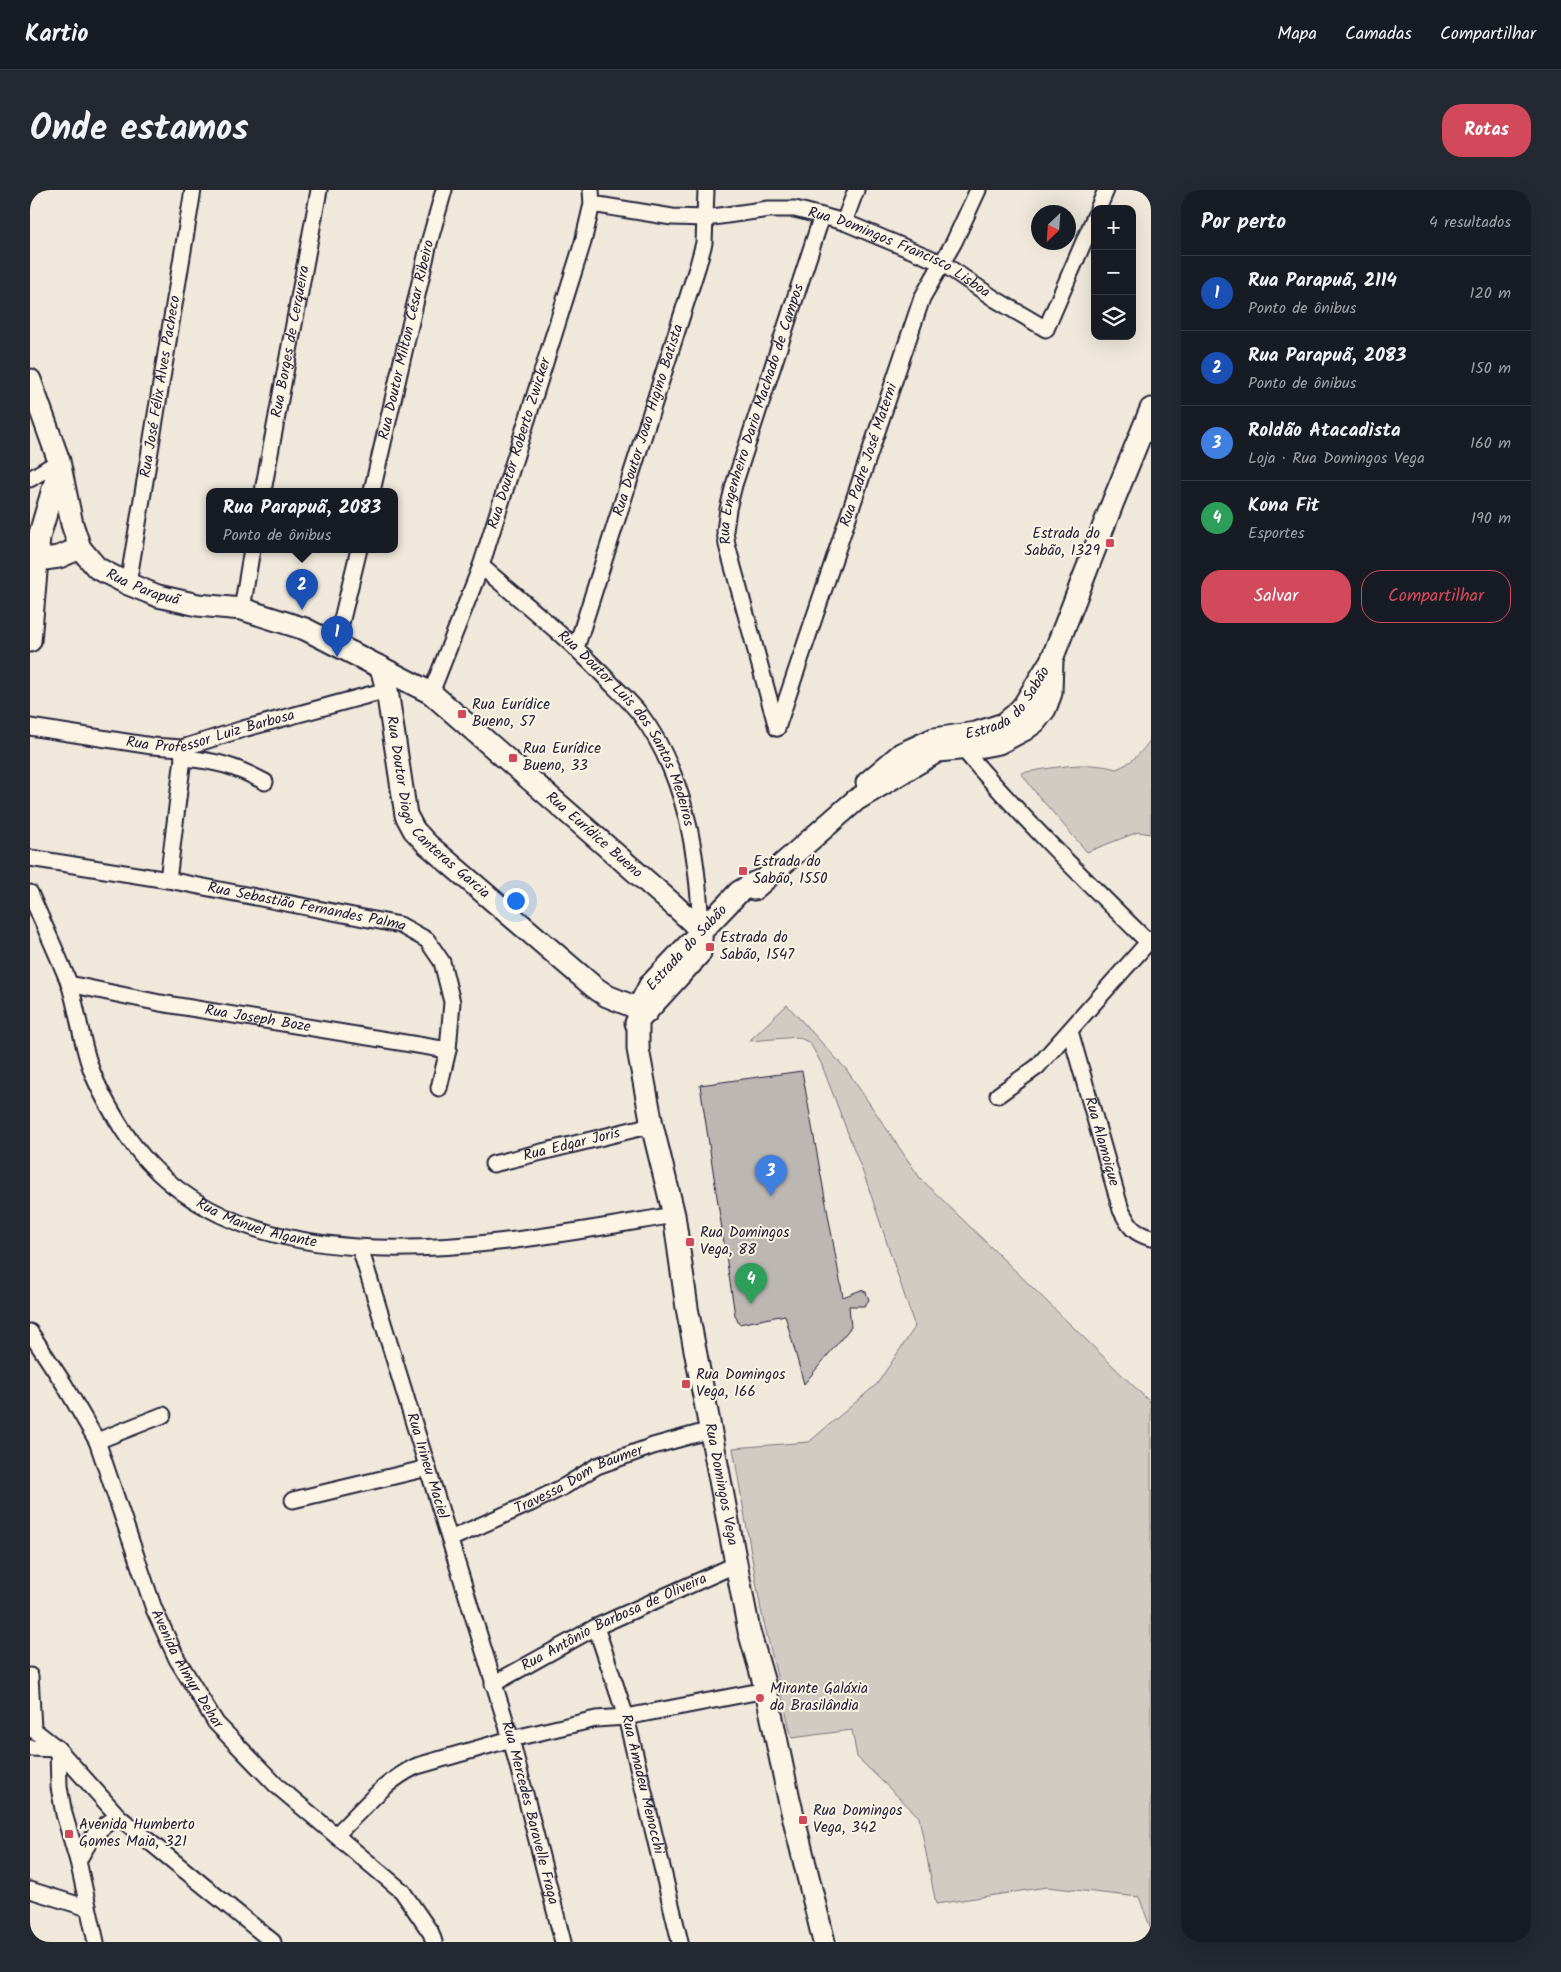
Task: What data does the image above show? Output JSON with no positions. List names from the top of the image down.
{
  "streets": {
    "street": [
      "Rua Domingos Francisco Lisboa",
      "Rua Doutor Milton César Ribeiro",
      "Rua Borges de Cerqueira",
      "Rua José Félix Alves Pacheco",
      "Rua Engenheiro Dario Machado de Campos",
      "Rua Doutor João Higino Batista",
      "Rua Doutor Roberto Zwicker",
      "Rua Padre José Materni",
      "Rua Parapuã",
      "Estrada do Sabão",
      "Rua Professor Luiz Barbosa",
      "Rua Doutor Luis dos Santos Medeiros",
      "Rua Doutor Diogo Canteras Garcia",
      "Rua Eurídice Bueno",
      "Rua Sebastião Fernandes Palma",
      "Rua Joseph Boze",
      "Rua Alamoique",
      "Rua Edgar Joris",
      "Rua Manuel Algante",
      "Rua Irineu Maciel",
      "Travessa Dom Baumer",
      "Rua Domingos Vega",
      "Rua Antônio Barbosa de Oliveira",
      "Avenida Almyr Dehar",
      "Rua Amadeu Menocchi",
      "Rua Mercedes Baravelle Fraga"
    ]
  },
  "crossings": [
    ["Rua Domingos Francisco Lisboa", "Rua Engenheiro Dario Machado de Campos"],
    ["Rua Domingos Francisco Lisboa", "Rua Doutor João Higino Batista"],
    ["Rua Domingos Francisco Lisboa", "Rua Doutor Roberto Zwicker"],
    ["Rua Domingos Francisco Lisboa", "Rua Padre José Materni"],
    ["Rua José Félix Alves Pacheco", "Rua Parapuã"],
    ["Rua Engenheiro Dario Machado de Campos", "Rua Padre José Materni"],
    ["Rua Doutor João Higino Batista", "Rua Doutor Luis dos Santos Medeiros"],
    ["Rua Doutor Roberto Zwicker", "Rua Doutor Luis dos Santos Medeiros"],
    ["Rua Doutor Roberto Zwicker", "Rua Eurídice Bueno"],
    ["Rua Parapuã", "Rua Doutor Diogo Canteras Garcia"],
    ["Rua Parapuã", "Rua Eurídice Bueno"],
    ["Estrada do Sabão", "Rua Doutor Luis dos Santos Medeiros"],
    ["Estrada do Sabão", "Rua Doutor Diogo Canteras Garcia"],
    ["Estrada do Sabão", "Rua Eurídice Bueno"],
    ["Estrada do Sabão", "Rua Domingos Vega"],
    ["Rua Professor Luiz Barbosa", "Rua Doutor Diogo Canteras Garcia"],
    ["Rua Professor Luiz Barbosa", "Rua Eurídice Bueno"],
    ["Rua Doutor Luis dos Santos Medeiros", "Rua Eurídice Bueno"],
    ["Rua Doutor Diogo Canteras Garcia", "Rua Eurídice Bueno"],
    ["Rua Doutor Diogo Canteras Garcia", "Rua Domingos Vega"],
    ["Rua Sebastião Fernandes Palma", "Rua Joseph Boze"],
    ["Rua Joseph Boze", "Rua Manuel Algante"],
    ["Rua Edgar Joris", "Rua Domingos Vega"],
    ["Rua Manuel Algante", "Rua Irineu Maciel"],
    ["Rua Manuel Algante", "Rua Domingos Vega"],
    ["Rua Irineu Maciel", "Travessa Dom Baumer"],
    ["Rua Irineu Maciel", "Rua Antônio Barbosa de Oliveira"],
    ["Rua Irineu Maciel", "Rua Mercedes Baravelle Fraga"],
    ["Travessa Dom Baumer", "Rua Domingos Vega"],
    ["Rua Domingos Vega", "Rua Antônio Barbosa de Oliveira"],
    ["Rua Antônio Barbosa de Oliveira", "Rua Amadeu Menocchi"],
    ["Rua Antônio Barbosa de Oliveira", "Rua Mercedes Baravelle Fraga"]
  ],
  "places": {
    "transit": [
      "Estrada do Sabão, 1329",
      "Rua Eurídice Bueno, 57",
      "Rua Eurídice Bueno, 33",
      "Estrada do Sabão, 1550",
      "Estrada do Sabão, 1547",
      "Rua Domingos Vega, 88",
      "Rua Domingos Vega, 166",
      "Rua Domingos Vega, 342",
      "Avenida Humberto Gomes Maia, 321"
    ],
    "other": ["Mirante Galáxia da Brasilândia"]
  },
  "north": "bottom left",
  "page": {
    "header": "Kartio",
    "nav": ["Mapa", "Camadas", "Compartilhar"],
    "title": "Onde estamos",
    "buttons": [
      "Rotas",
      ["Salvar", "Compartilhar"]
    ],
    "heading": ["Por perto", "4 resultados"],
    "map_buttons": ["+", "−"],
    "list": [
      {
        "mark": "1",
        "name": "Rua Parapuã, 2114",
        "note": "Ponto de ônibus",
        "value": "120 m"
      },
      {
        "mark": "2",
        "name": "Rua Parapuã, 2083",
        "note": "Ponto de ônibus",
        "value": "150 m"
      },
      {
        "mark": "3",
        "name": "Roldão Atacadista",
        "note": "Loja · Rua Domingos Vega",
        "value": "160 m"
      },
      {
        "mark": "4",
        "name": "Kona Fit",
        "note": "Esportes",
        "value": "190 m"
      }
    ],
    "popup": ["Rua Parapuã, 2083", "Ponto de ônibus"],
    "pins": [
      "2",
      "1",
      "3",
      "4"
    ]
  }
}
